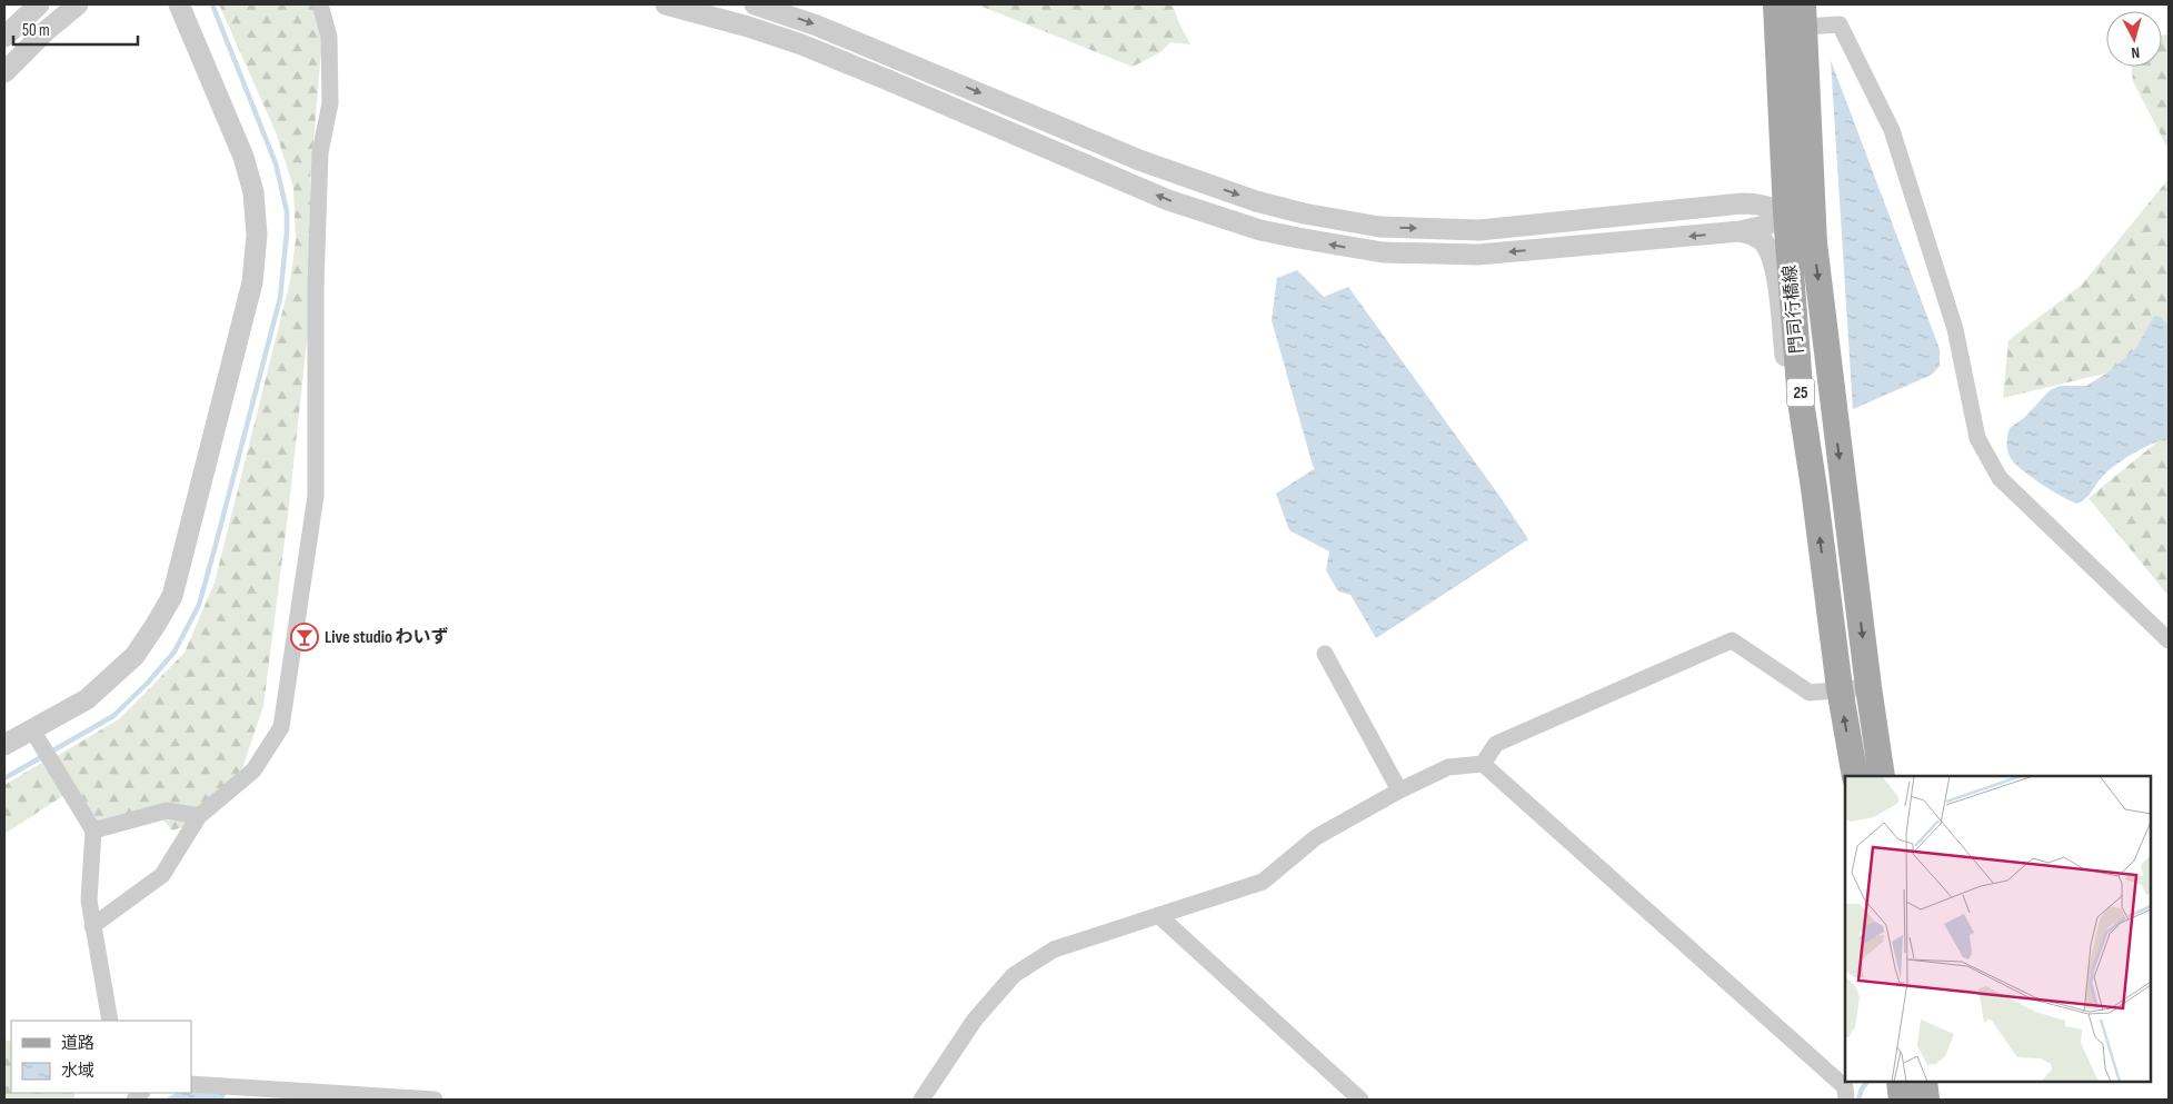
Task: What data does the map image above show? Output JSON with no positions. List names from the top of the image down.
{
  "streets": {
    "main road": ["門司行橋線", "25"]
  },
  "places": {
    "bar": ["Live studio わいず"]
  },
  "legend": ["道路", "水域"],
  "scale_bar": "50 m",
  "north": "bottom"
}
